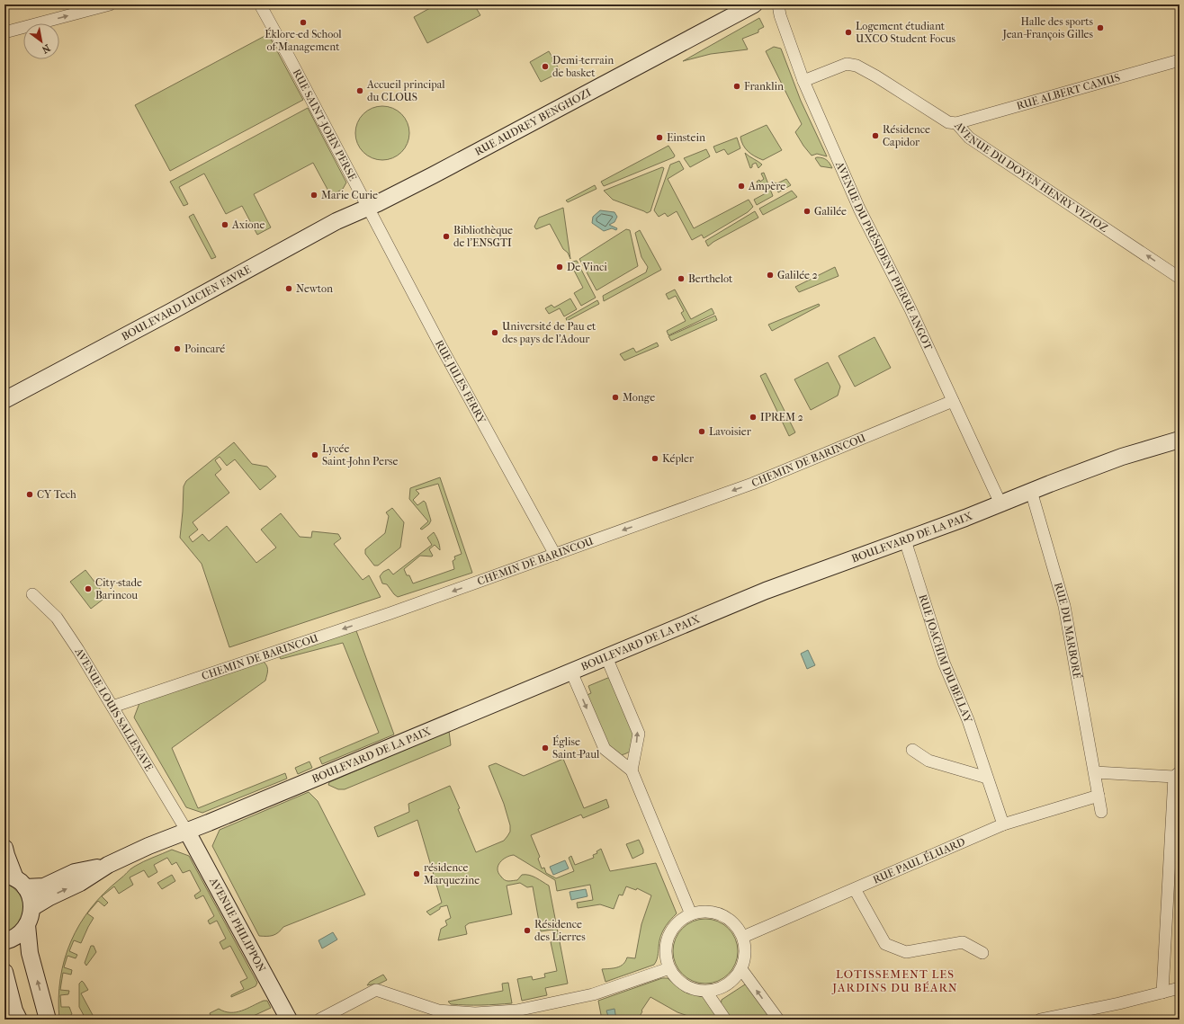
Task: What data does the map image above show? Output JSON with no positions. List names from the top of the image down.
{
  "streets": {
    "main road": [
      "RUE AUDREY BENGHOZI",
      "BOULEVARD LUCIEN FAVRE",
      "BOULEVARD DE LA PAIX",
      "AVENUE PHILIPPON"
    ],
    "street": [
      "RUE ALBERT CAMUS",
      "RUE SAINT-JOHN PERSE",
      "AVENUE DU DOYEN HENRY VIZIOZ",
      "AVENUE DU PRÉSIDENT PIERRE ANGOT",
      "RUE JULES FERRY",
      "CHEMIN DE BARINCOU",
      "RUE DU MARBORÉ",
      "RUE JOACHIM DU BELLAY",
      "AVENUE LOUIS SALLENAVE",
      "RUE PAUL ÉLUARD"
    ]
  },
  "crossings": [
    ["RUE ALBERT CAMUS", "AVENUE DU DOYEN HENRY VIZIOZ"],
    ["RUE AUDREY BENGHOZI", "RUE SAINT-JOHN PERSE"],
    ["RUE AUDREY BENGHOZI", "BOULEVARD LUCIEN FAVRE"],
    ["RUE AUDREY BENGHOZI", "RUE JULES FERRY"],
    ["RUE SAINT-JOHN PERSE", "BOULEVARD LUCIEN FAVRE"],
    ["RUE SAINT-JOHN PERSE", "RUE JULES FERRY"],
    ["AVENUE DU DOYEN HENRY VIZIOZ", "AVENUE DU PRÉSIDENT PIERRE ANGOT"],
    ["AVENUE DU PRÉSIDENT PIERRE ANGOT", "CHEMIN DE BARINCOU"],
    ["AVENUE DU PRÉSIDENT PIERRE ANGOT", "BOULEVARD DE LA PAIX"],
    ["BOULEVARD LUCIEN FAVRE", "RUE JULES FERRY"],
    ["RUE JULES FERRY", "CHEMIN DE BARINCOU"],
    ["CHEMIN DE BARINCOU", "AVENUE LOUIS SALLENAVE"],
    ["BOULEVARD DE LA PAIX", "RUE DU MARBORÉ"],
    ["BOULEVARD DE LA PAIX", "RUE JOACHIM DU BELLAY"],
    ["BOULEVARD DE LA PAIX", "AVENUE LOUIS SALLENAVE"],
    ["BOULEVARD DE LA PAIX", "AVENUE PHILIPPON"],
    ["RUE DU MARBORÉ", "RUE PAUL ÉLUARD"],
    ["RUE JOACHIM DU BELLAY", "RUE PAUL ÉLUARD"],
    ["AVENUE LOUIS SALLENAVE", "AVENUE PHILIPPON"]
  ],
  "one_way": ["AVENUE DU DOYEN HENRY VIZIOZ", "CHEMIN DE BARINCOU"],
  "districts": ["LOTISSEMENT LES JARDINS DU BÉARN"],
  "places": [
    "Éklore-ed School of Management",
    "Halle des sports Jean-François Gilles",
    "Logement étudiant UXCO Student Focus",
    "Demi-terrain de basket",
    "Franklin",
    "Accueil principal du CLOUS",
    "Résidence Capidor",
    "Einstein",
    "Ampère",
    "Marie Curie",
    "Galilée",
    "Axione",
    "Bibliothèque de l'ENSGTI",
    "De Vinci",
    "Galilée 2",
    "Berthelot",
    "Newton",
    "Université de Pau et des pays de l'Adour",
    "Poincaré",
    "Monge",
    "IPREM 2",
    "Lavoisier",
    "Lycée Saint-John Perse",
    "Képler",
    "CY Tech",
    "City-stade Barincou",
    "Église Saint-Paul",
    "résidence Marquezine",
    "Résidence des Lierres"
  ],
  "north": "bottom right"
}
